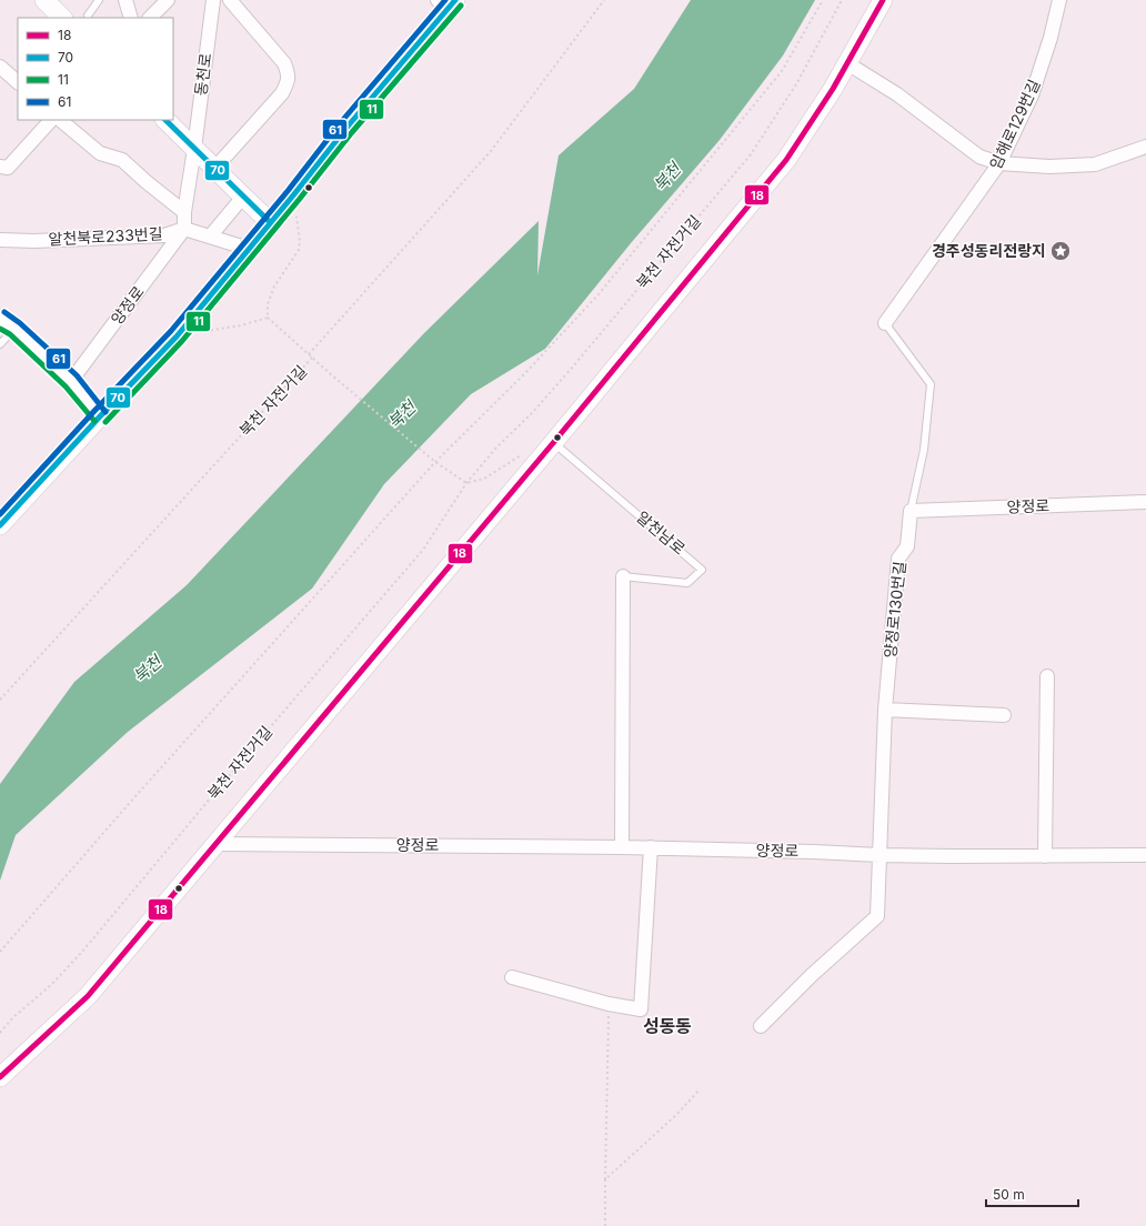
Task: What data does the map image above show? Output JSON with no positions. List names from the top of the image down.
{
  "streets": {
    "street": [
      "동천로",
      "임해로129번길",
      "알천북로233번길",
      "양정로",
      "양정로130번길"
    ],
    "lane": ["알천남로"],
    "path": ["북천 자전거길"]
  },
  "crossings": [
    ["동천로", "알천북로233번길"],
    ["동천로", "양정로"],
    ["알천북로233번길", "양정로"],
    ["양정로", "양정로130번길"]
  ],
  "districts": ["성동동"],
  "water": ["북천"],
  "places": {
    "place": ["경주성동리전랑지"]
  },
  "lines": [
    "transit line 18",
    "transit line 70",
    "transit line 61",
    "transit line 11"
  ],
  "legend": [
    "18",
    "70",
    "11",
    "61"
  ],
  "scale_bar": "50 m"
}
